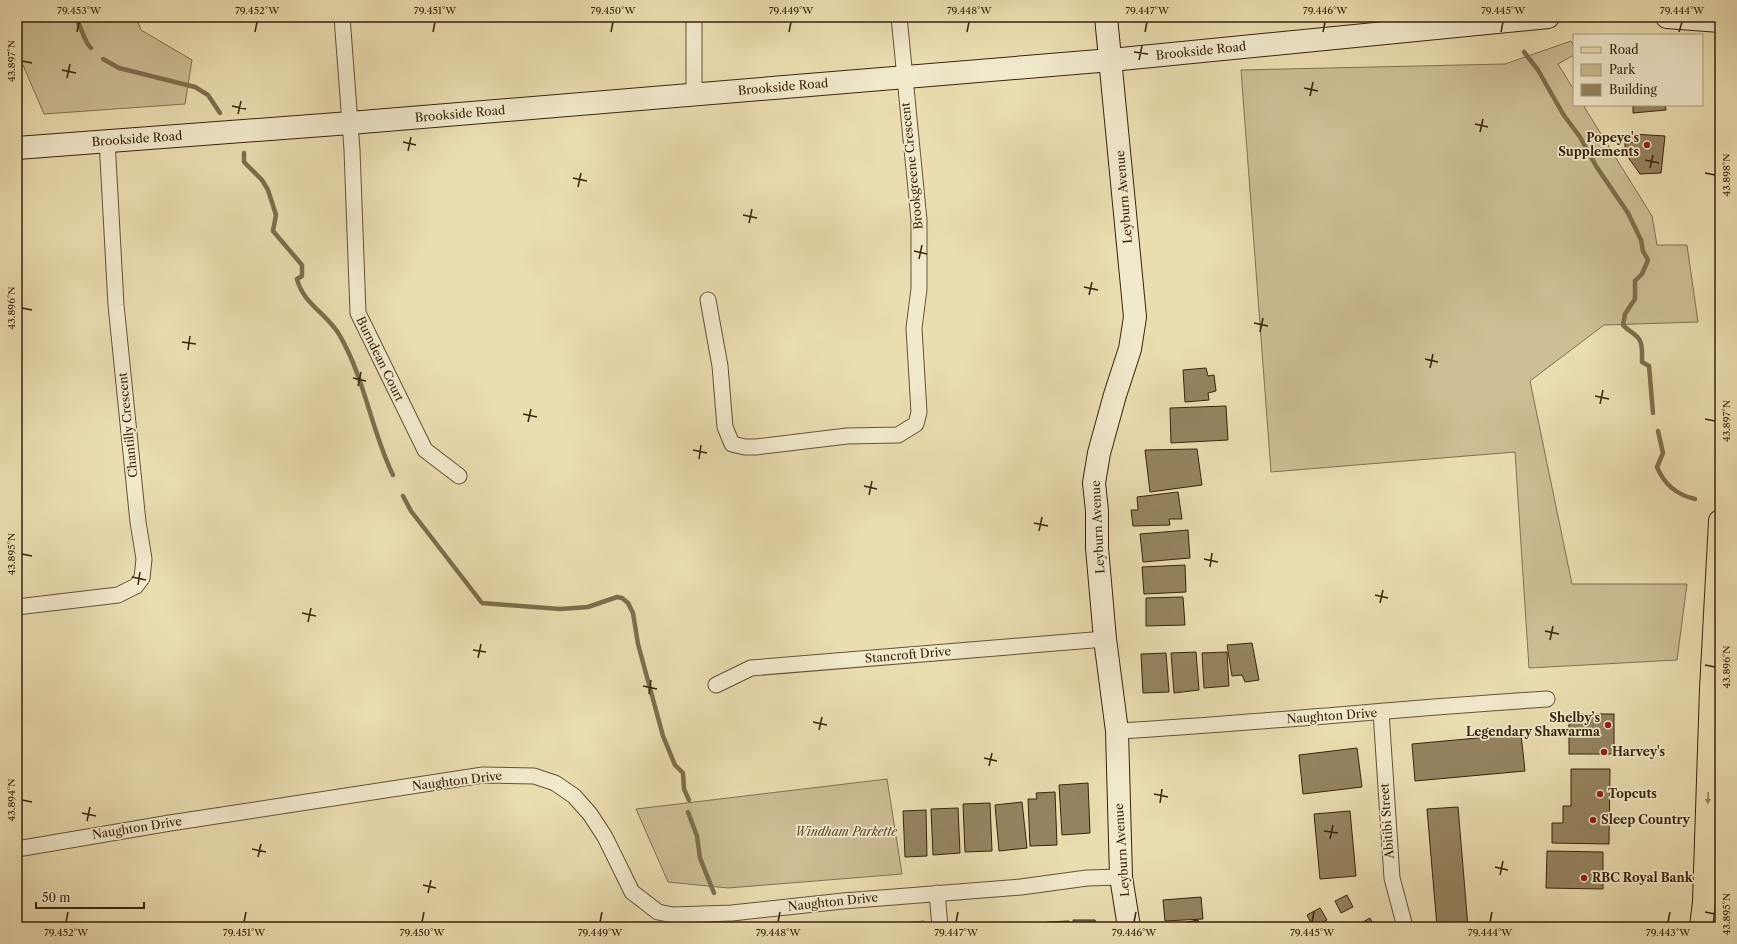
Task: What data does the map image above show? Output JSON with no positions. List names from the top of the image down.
{
  "streets": {
    "street": [
      "Brookside Road",
      "Brookgreene Crescent",
      "Leyburn Avenue",
      "Burndean Court",
      "Chantilly Crescent",
      "Stancroft Drive",
      "Naughton Drive",
      "Abitibi Street"
    ]
  },
  "crossings": [
    ["Brookside Road", "Brookgreene Crescent"],
    ["Brookside Road", "Leyburn Avenue"],
    ["Brookside Road", "Burndean Court"],
    ["Brookside Road", "Chantilly Crescent"],
    ["Leyburn Avenue", "Stancroft Drive"],
    ["Leyburn Avenue", "Naughton Drive"],
    ["Naughton Drive", "Abitibi Street"]
  ],
  "parks": ["Windham Parkette"],
  "places": [
    "Popeye's Supplements",
    "Shelby’s Legendary Shawarma",
    "Harvey's",
    "Topcuts",
    "Sleep Country",
    "RBC Royal Bank"
  ],
  "legend": ["Road", "Park", "Building"],
  "scale_bar": "50 m",
  "coordinates": [
    "79.453°W",
    "79.452°W",
    "79.451°W",
    "79.450°W",
    "79.449°W",
    "79.448°W",
    "79.447°W",
    "79.446°W",
    "79.445°W",
    "79.444°W",
    "43.897°N",
    "43.898°N",
    "43.896°N",
    "43.895°N",
    "43.894°N",
    "79.443°W"
  ]
}
